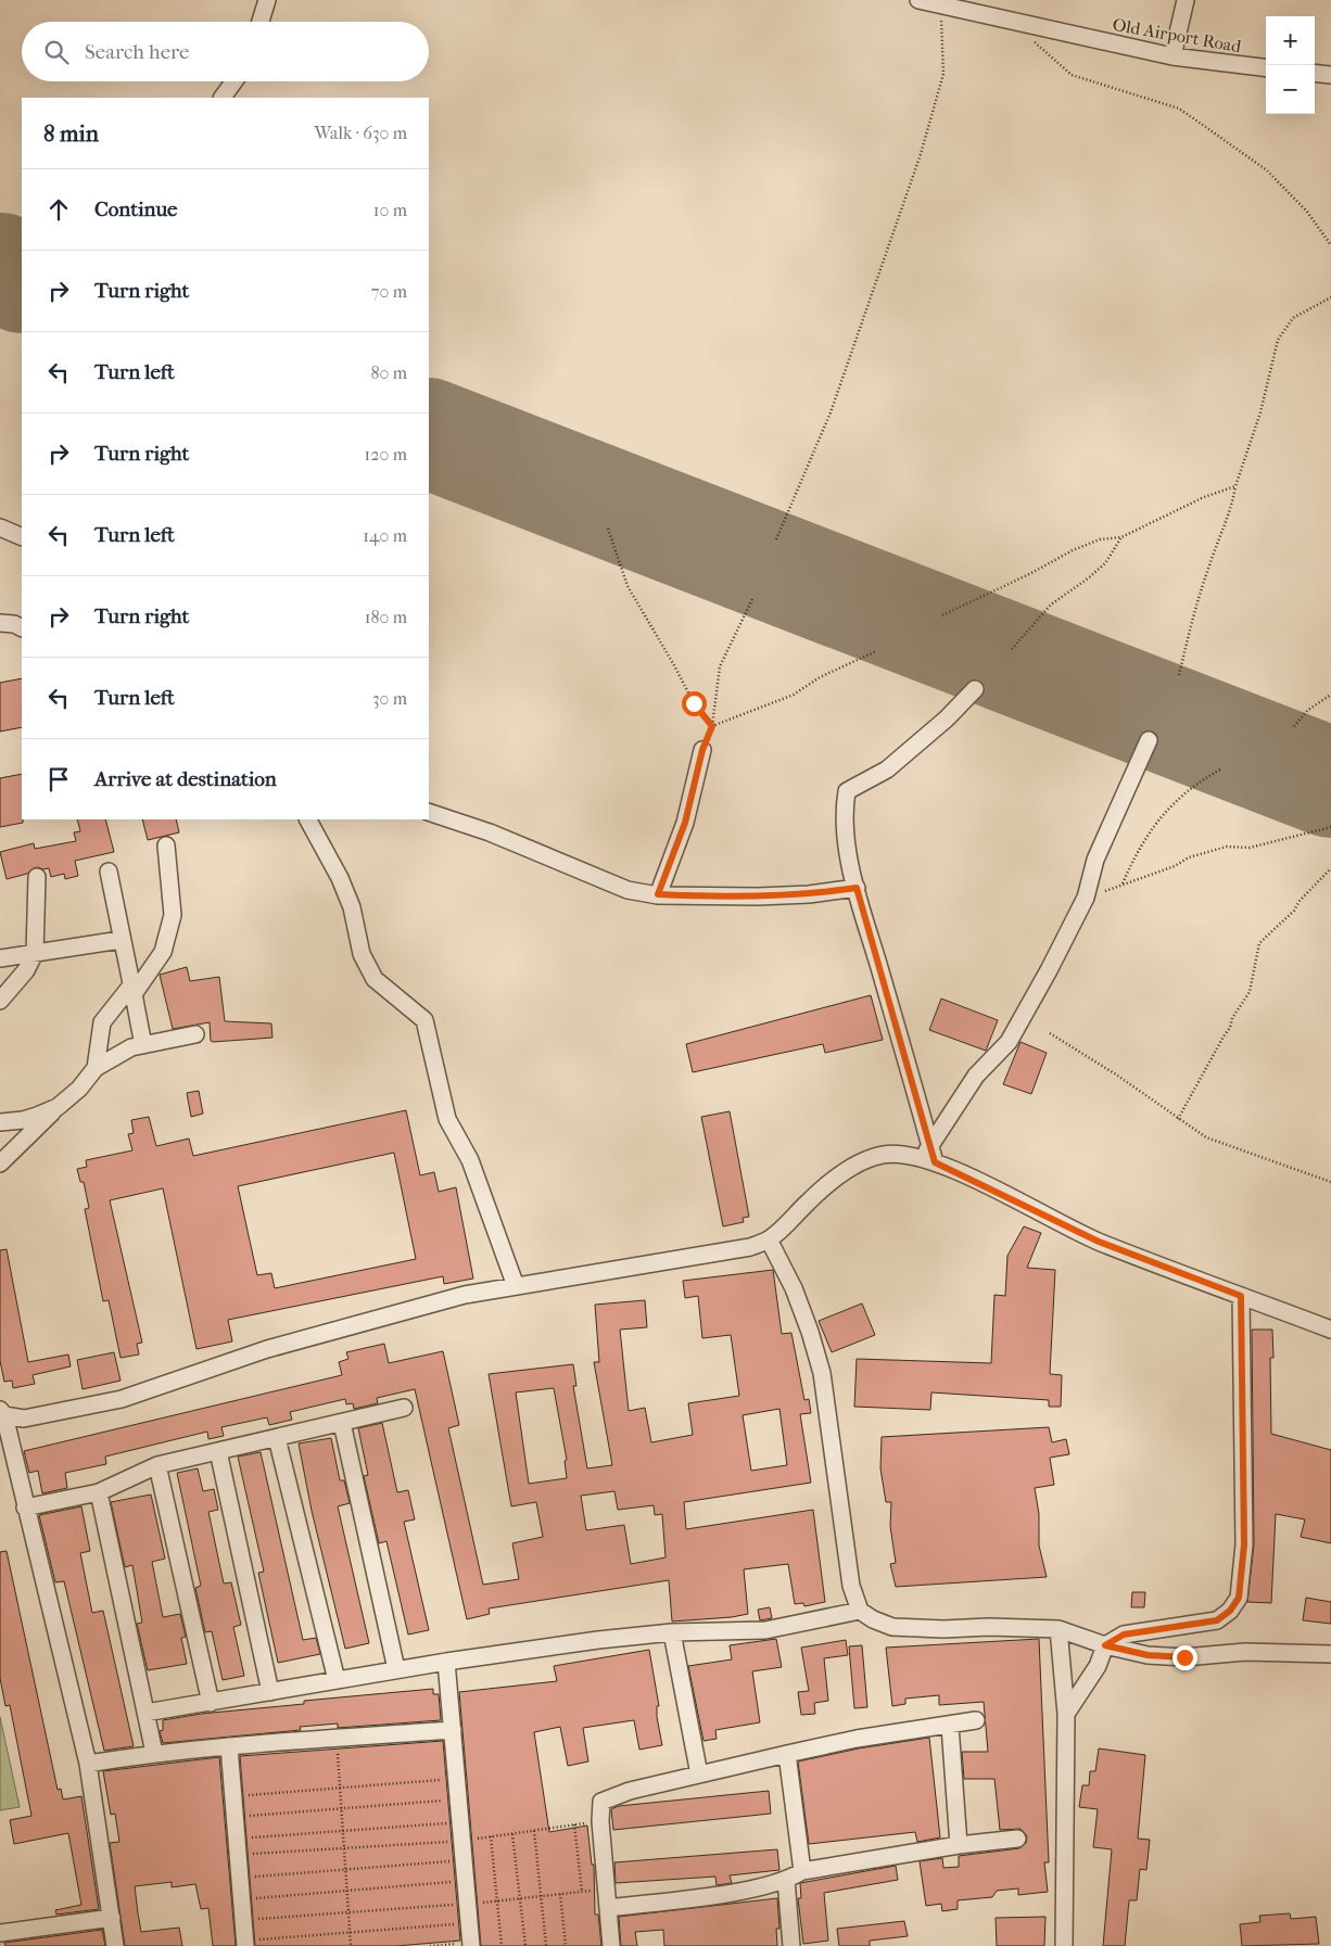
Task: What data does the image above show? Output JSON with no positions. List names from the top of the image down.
{
  "streets": {
    "street": ["Old Airport Road"]
  },
  "page": {
    "map_buttons": ["+", "−"],
    "search": "Search here",
    "heading": ["8 min", "Walk · 630 m"],
    "list": [
      ["Continue", "10 m"],
      ["Turn right", "70 m"],
      ["Turn left", "80 m"],
      ["Turn right", "120 m"],
      ["Turn left", "140 m"],
      ["Turn right", "180 m"],
      ["Turn left", "30 m"],
      "Arrive at destination"
    ]
  }
}
